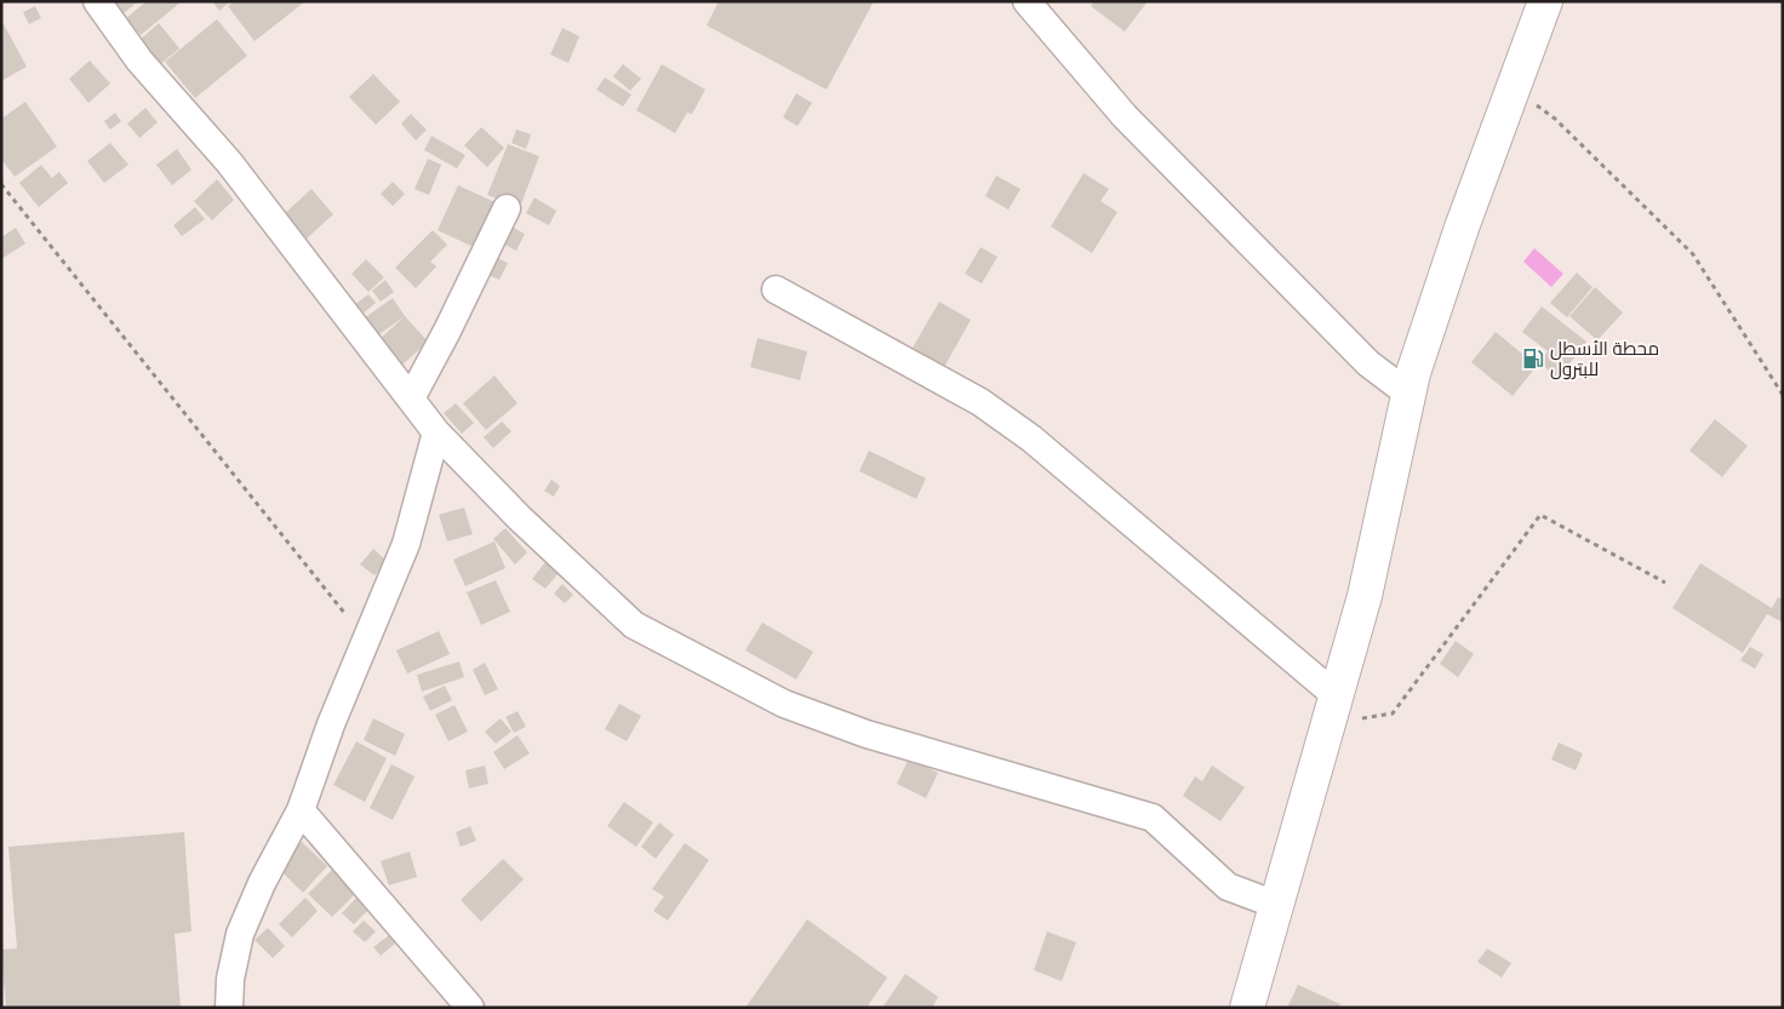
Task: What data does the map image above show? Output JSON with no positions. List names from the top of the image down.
{
  "places": {
    "fuel station": ["محطة الأسطل للبترول"]
  }
}
